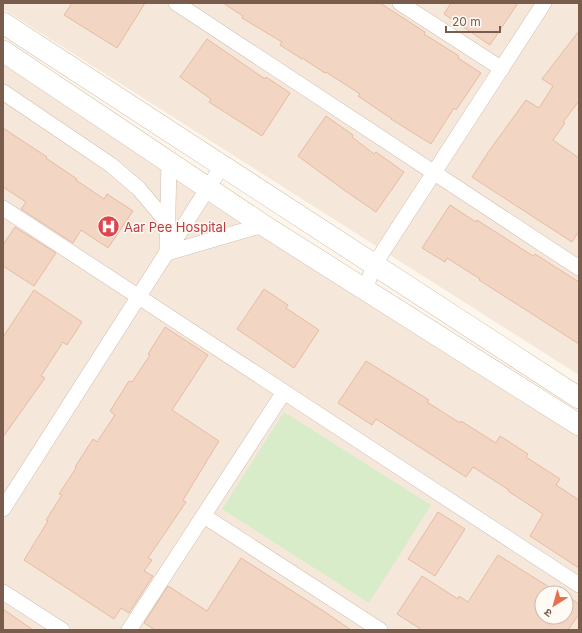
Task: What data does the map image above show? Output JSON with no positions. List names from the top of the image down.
{
  "places": {
    "hospital": ["Aar Pee Hospital"]
  },
  "scale_bar": "20 m",
  "north": "bottom left"
}
